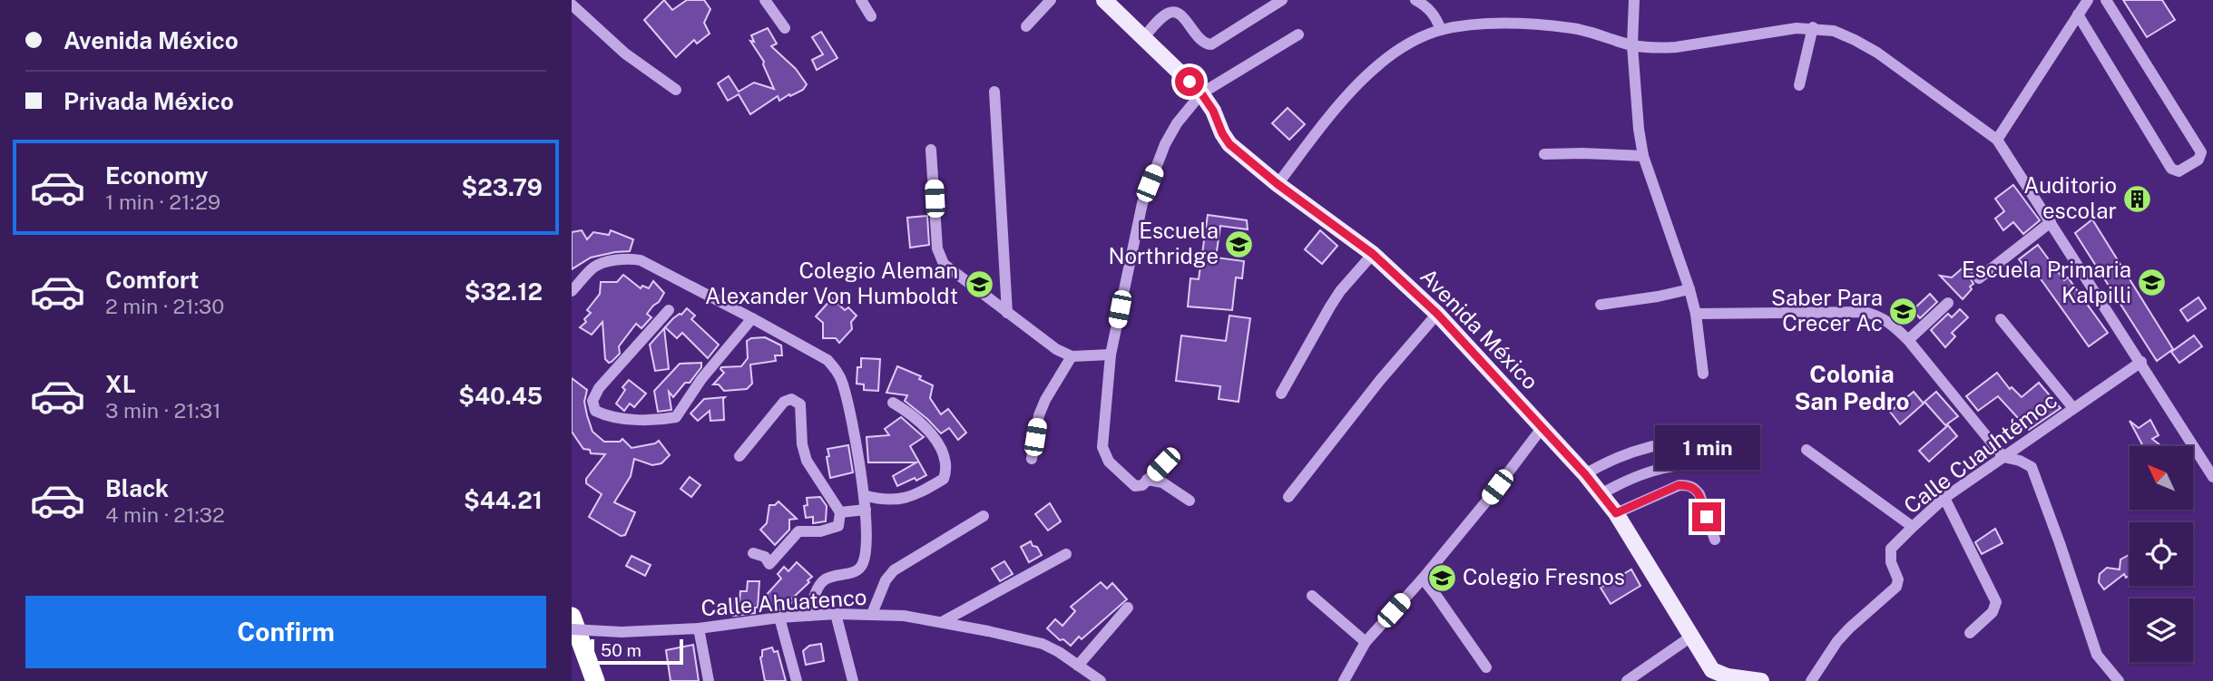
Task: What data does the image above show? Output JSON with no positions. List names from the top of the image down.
{
  "streets": {
    "main road": ["Avenida México"],
    "street": ["Calle Cuauhtémoc", "Calle Ahuatenco"]
  },
  "districts": ["Colonia San Pedro"],
  "places": {
    "building": ["Auditorio escolar"],
    "school or university": [
      "Escuela Northridge",
      "Escuela Primaria Kalpilli",
      "Colegio Aleman Alexander Von Humboldt",
      "Saber Para Crecer Ac",
      "Colegio Fresnos"
    ]
  },
  "scale_bar": "50 m",
  "north": "top left",
  "page": {
    "banner": ["Avenida México", "Privada México"],
    "list": [
      {
        "name": "Economy",
        "note": "1 min · 21:29",
        "value": "$23.79"
      },
      {
        "name": "Comfort",
        "note": "2 min · 21:30",
        "value": "$32.12"
      },
      {
        "name": "XL",
        "note": "3 min · 21:31",
        "value": "$40.45"
      },
      {
        "name": "Black",
        "note": "4 min · 21:32",
        "value": "$44.21"
      }
    ],
    "bubble": "1 min",
    "buttons": "Confirm",
    "scale": "50 m"
  }
}
